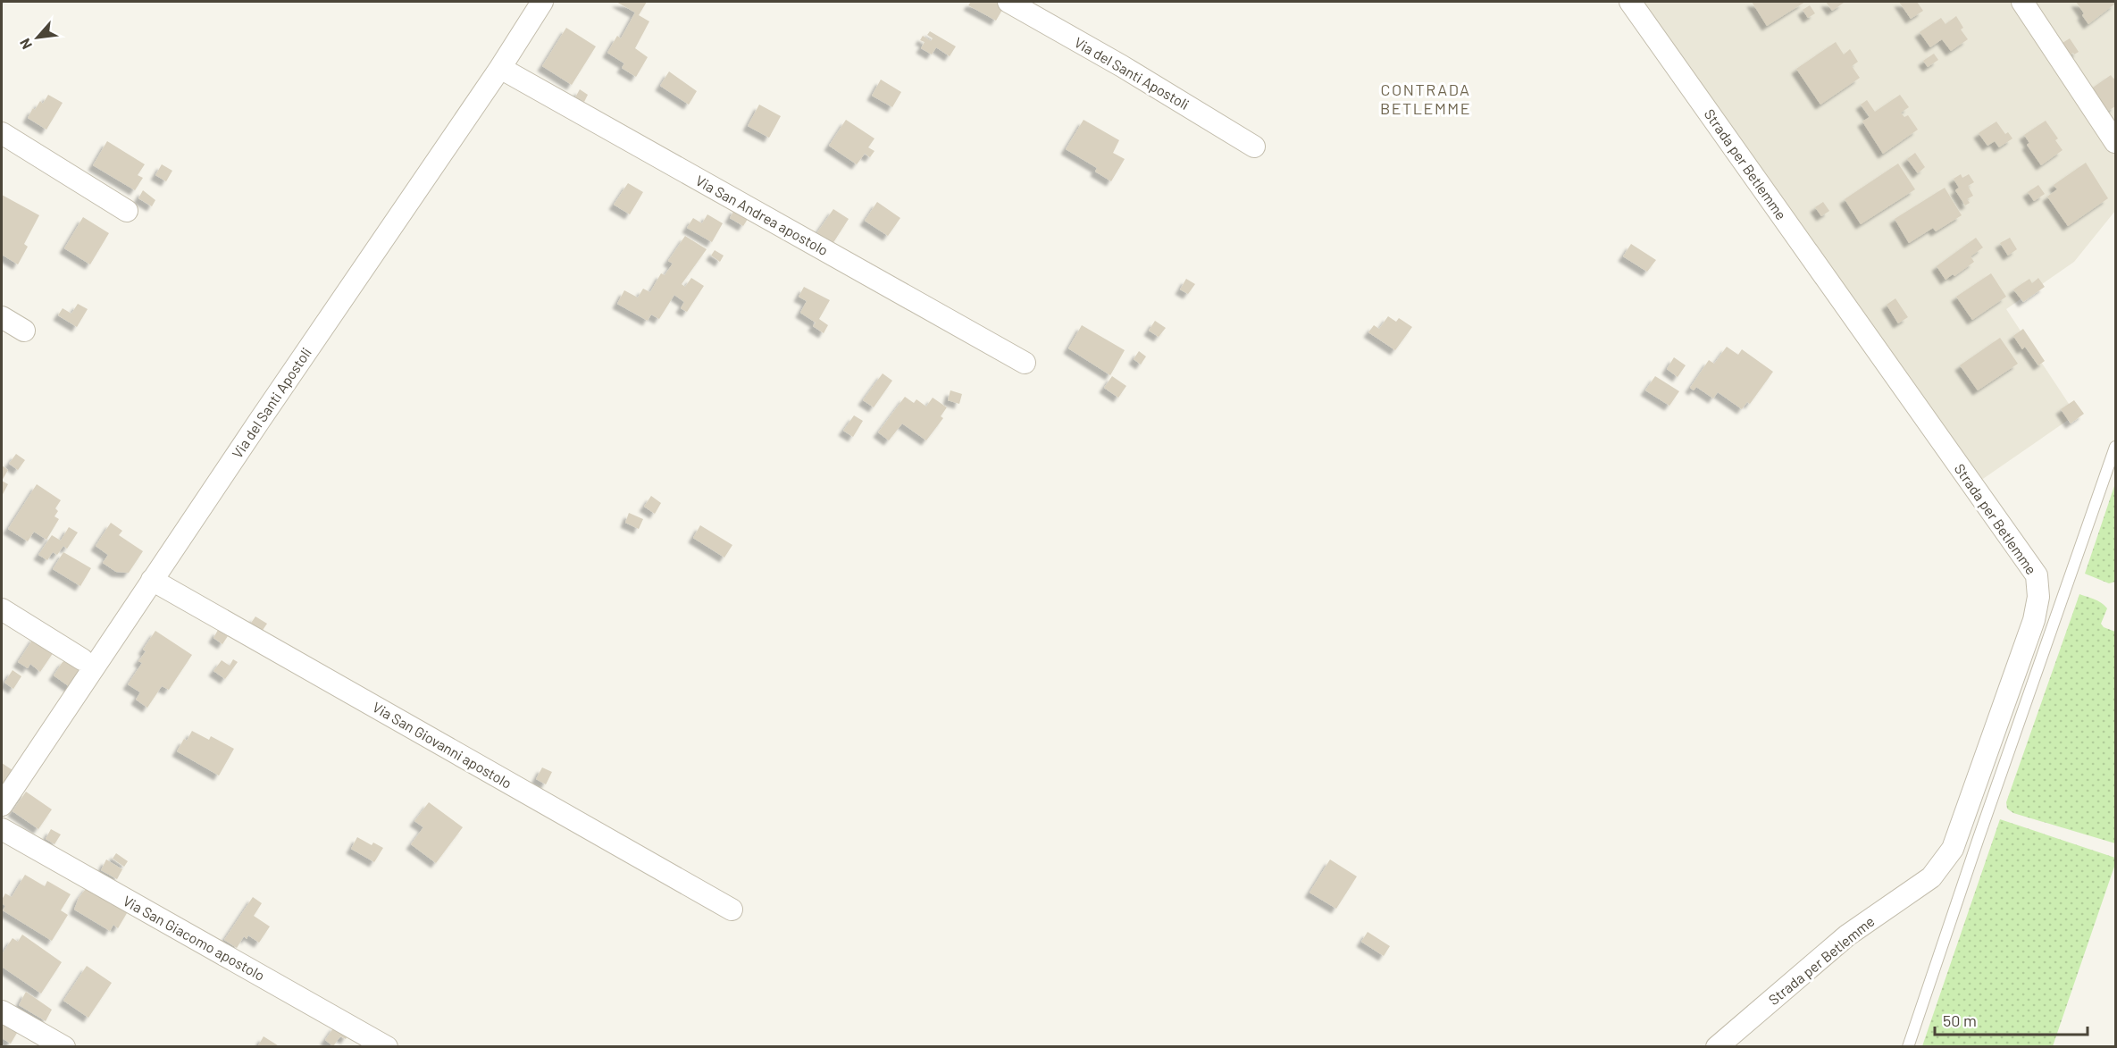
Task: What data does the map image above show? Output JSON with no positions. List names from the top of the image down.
{
  "streets": {
    "street": [
      "Via del Santi Apostoli",
      "Strada per Betlemme",
      "Via San Andrea apostolo",
      "Via San Giovanni apostolo",
      "Via San Giacomo apostolo"
    ]
  },
  "crossings": [
    ["Via del Santi Apostoli", "Via San Andrea apostolo"],
    ["Via del Santi Apostoli", "Via San Giovanni apostolo"]
  ],
  "districts": ["CONTRADA BETLEMME"],
  "scale_bar": "50 m",
  "north": "bottom left"
}
